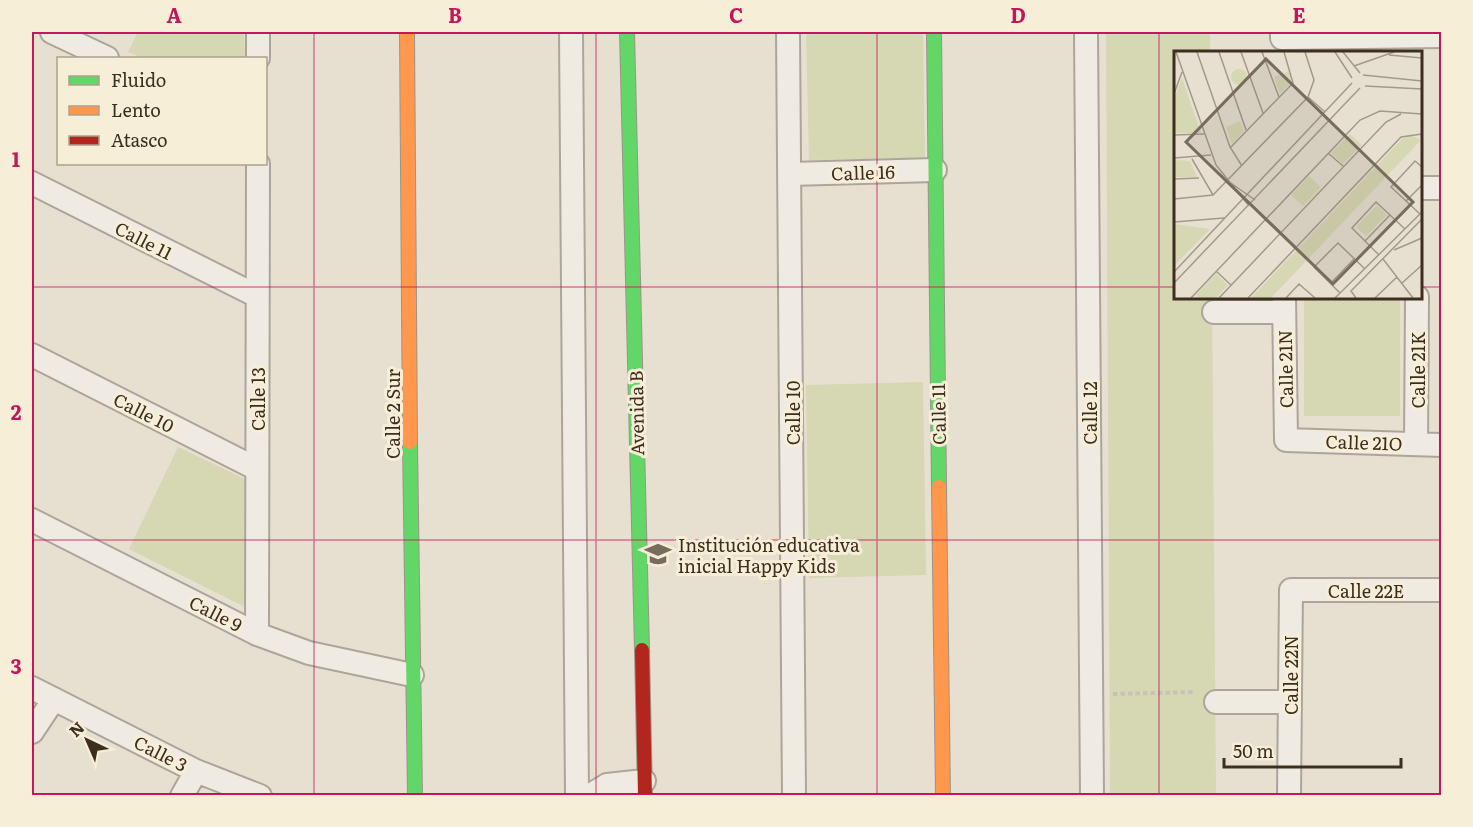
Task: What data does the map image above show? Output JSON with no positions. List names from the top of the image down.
{
  "streets": {
    "street": [
      "Calle 16",
      "Calle 11",
      "Calle 21N",
      "Calle 21K",
      "Calle 13",
      "Calle 10",
      "Avenida B",
      "Calle 12",
      "Calle 2 Sur",
      "Calle 21O",
      "Calle 22E",
      "Calle 9",
      "Calle 22N",
      "Calle 3"
    ]
  },
  "crossings": [
    ["Calle 16", "Calle 11"],
    ["Calle 16", "Calle 10"],
    ["Calle 11", "Calle 13"],
    ["Calle 21N", "Calle 21O"],
    ["Calle 21K", "Calle 21O"],
    ["Calle 13", "Calle 10"],
    ["Calle 13", "Calle 9"],
    ["Calle 2 Sur", "Calle 9"],
    ["Calle 22E", "Calle 22N"]
  ],
  "places": {
    "school or university": ["Institución educativa inicial Happy Kids"]
  },
  "legend": ["Fluido", "Lento", "Atasco"],
  "scale_bar": "50 m",
  "north": "top left",
  "grid": {
    "columns": [
      "A",
      "B",
      "C",
      "D",
      "E"
    ],
    "rows": ["1", "2", "3"]
  }
}
